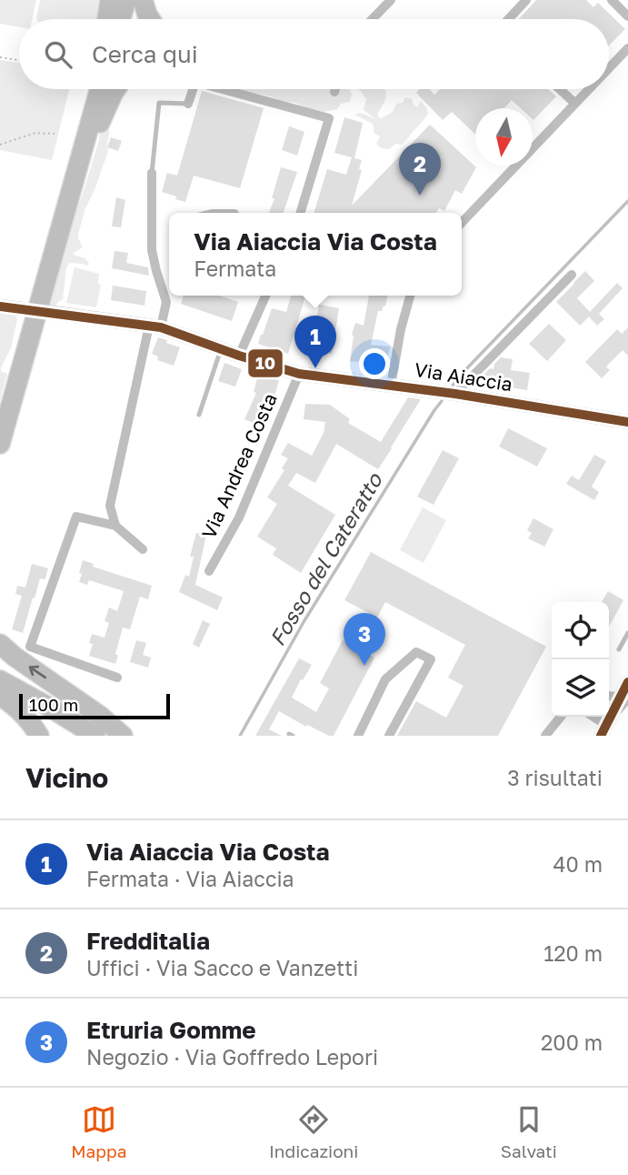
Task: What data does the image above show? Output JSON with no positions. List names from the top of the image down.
{
  "streets": {
    "street": ["Via Aiaccia", "Via Andrea Costa"]
  },
  "crossings": [
    ["Via Aiaccia", "Via Andrea Costa"]
  ],
  "water": ["Fosso del Cateratto"],
  "lines": ["transit line 10"],
  "scale_bar": "100 m",
  "north": "bottom",
  "page": {
    "search": "Cerca qui",
    "pins": ["2", "1", "3"],
    "popup": ["Via Aiaccia Via Costa", "Fermata"],
    "scale": "100 m",
    "heading": ["Vicino", "3 risultati"],
    "list": [
      {
        "mark": "1",
        "name": "Via Aiaccia Via Costa",
        "note": "Fermata · Via Aiaccia",
        "value": "40 m"
      },
      {
        "mark": "2",
        "name": "Fredditalia",
        "note": "Uffici · Via Sacco e Vanzetti",
        "value": "120 m"
      },
      {
        "mark": "3",
        "name": "Etruria Gomme",
        "note": "Negozio · Via Goffredo Lepori",
        "value": "200 m"
      }
    ],
    "nav": ["Mappa", "Indicazioni", "Salvati"]
  }
}
